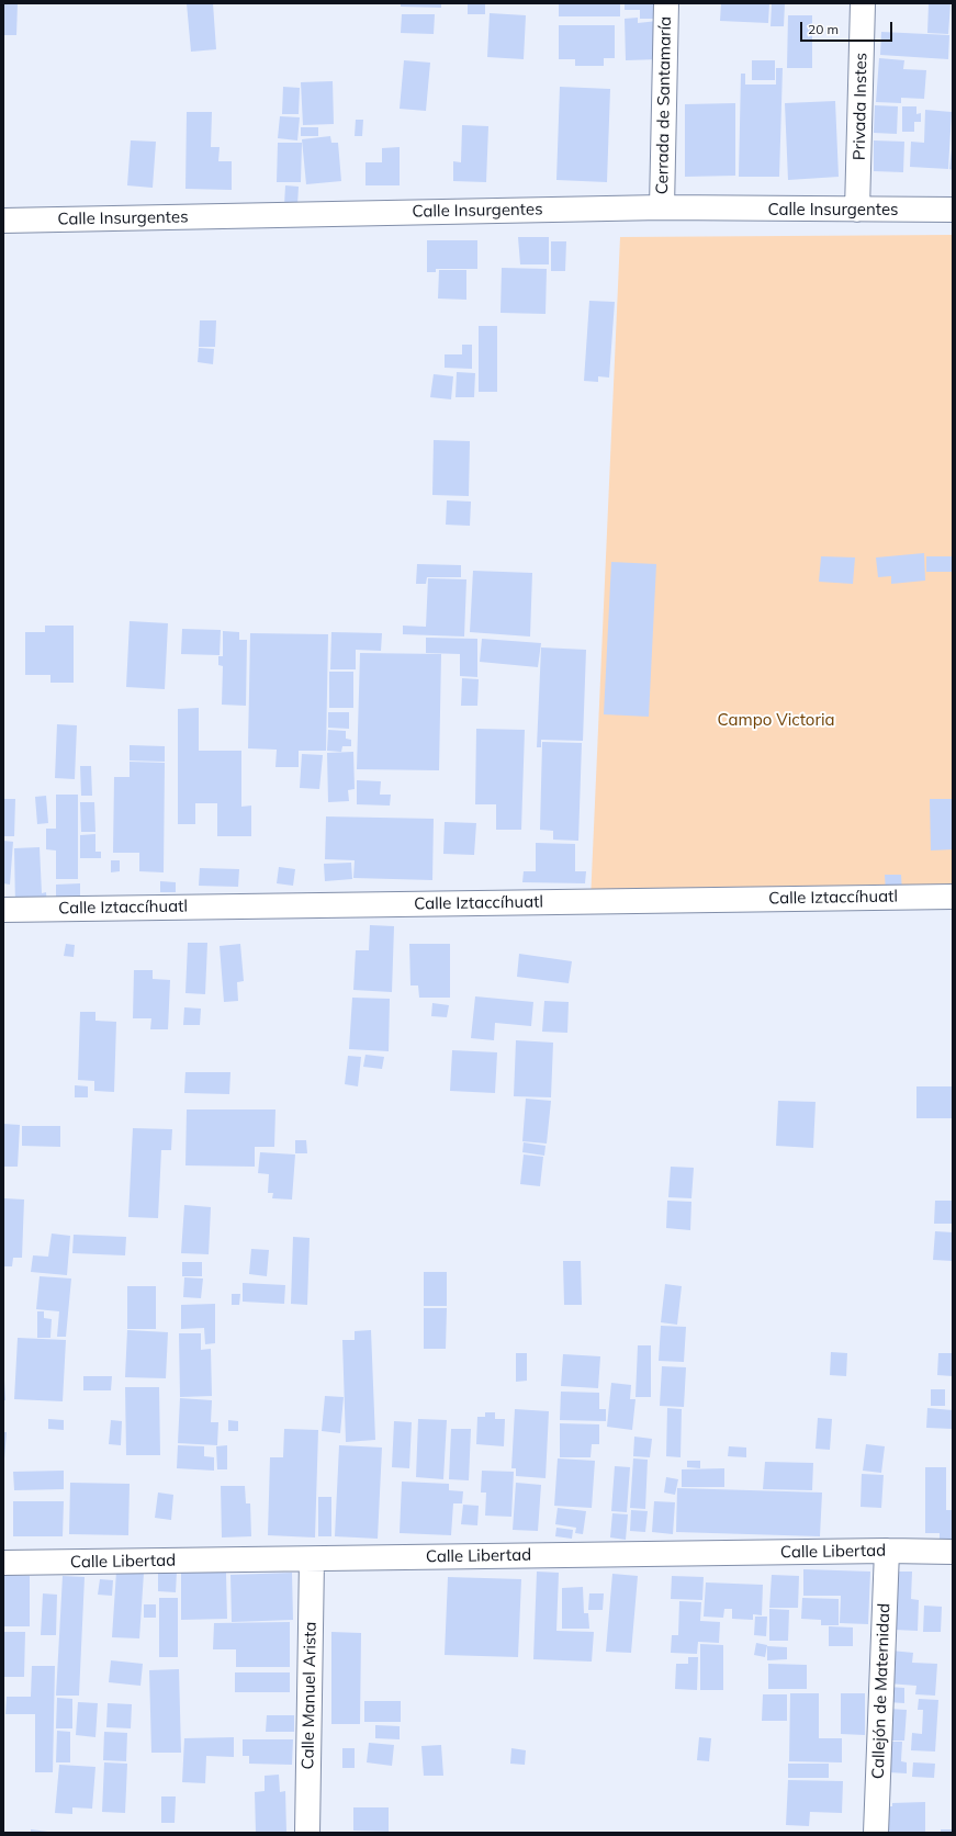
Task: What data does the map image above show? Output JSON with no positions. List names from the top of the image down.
{
  "streets": {
    "street": [
      "Cerrada de Santamaría",
      "Privada Instes",
      "Calle Insurgentes",
      "Calle Iztaccíhuatl",
      "Calle Libertad",
      "Callejón de Maternidad",
      "Calle Manuel Arista"
    ]
  },
  "crossings": [
    ["Cerrada de Santamaría", "Calle Insurgentes"],
    ["Privada Instes", "Calle Insurgentes"],
    ["Calle Libertad", "Callejón de Maternidad"],
    ["Calle Libertad", "Calle Manuel Arista"]
  ],
  "parks": ["Campo Victoria"],
  "scale_bar": "20 m"
}
